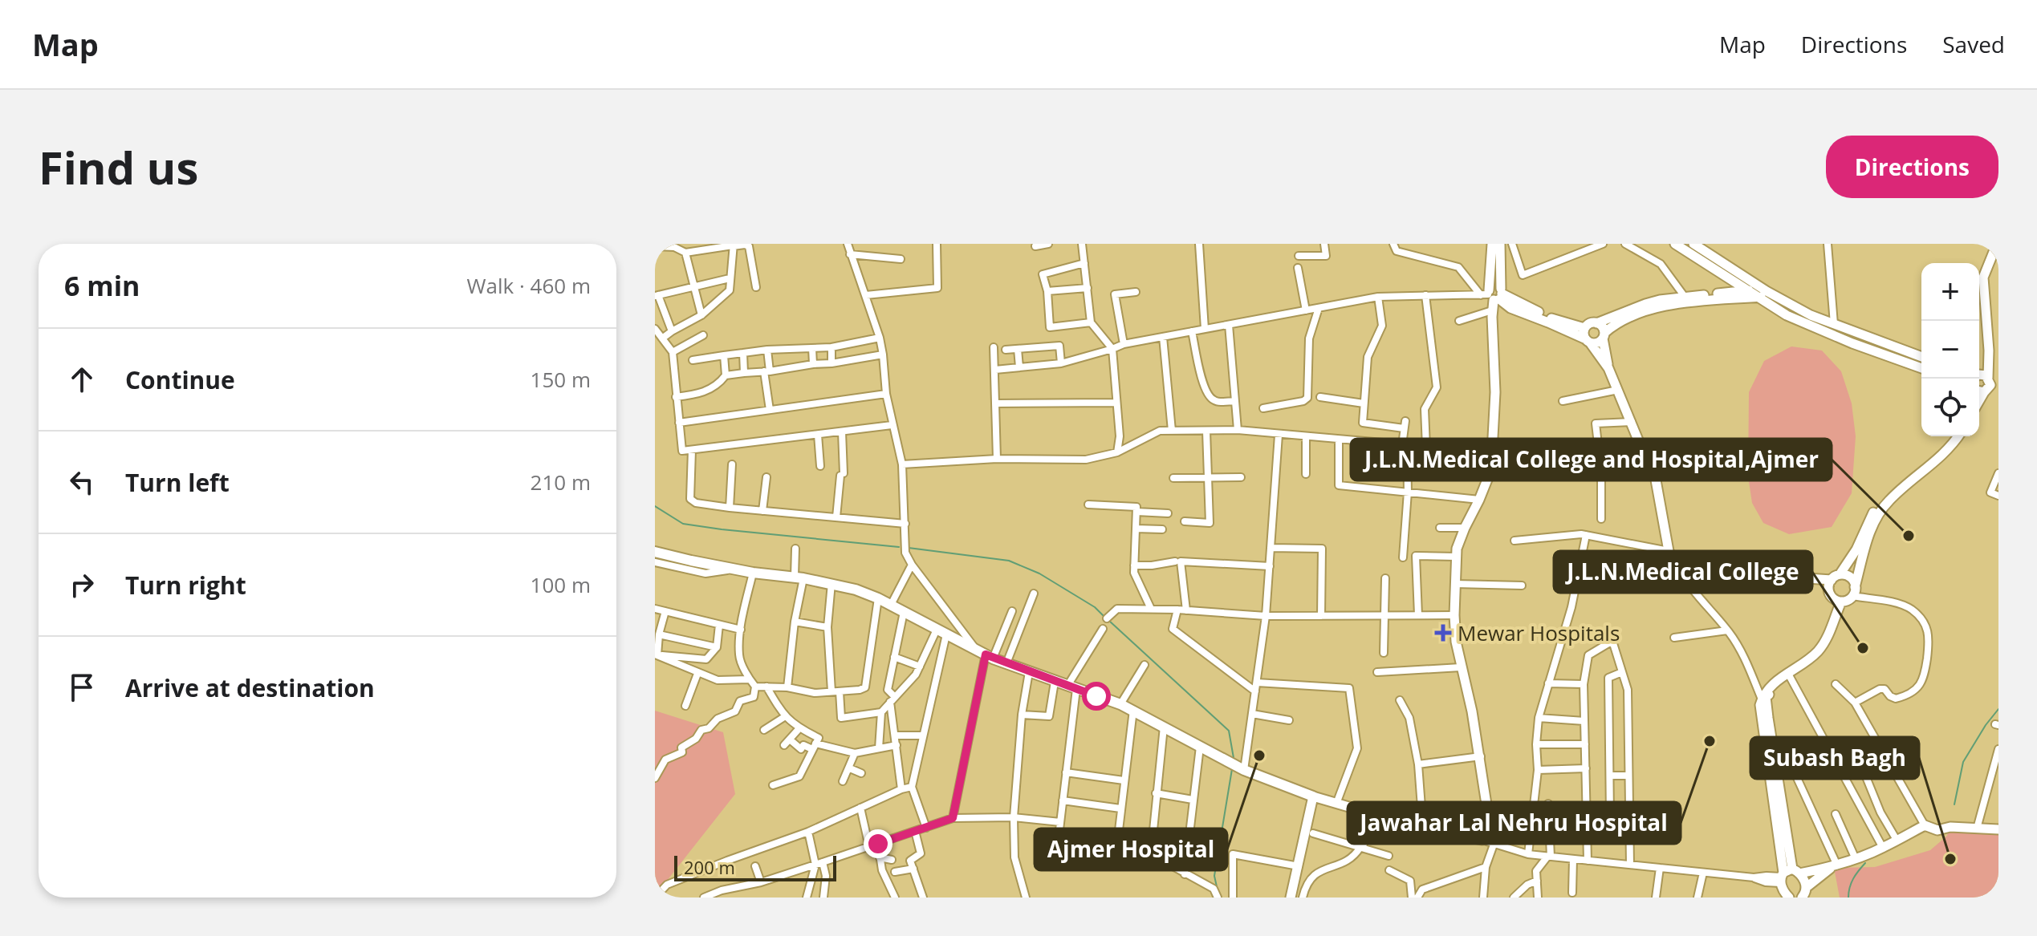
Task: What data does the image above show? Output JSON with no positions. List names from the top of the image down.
{
  "places": {
    "other": [
      "J.L.N.Medical College and Hospital,Ajmer",
      "J.L.N.Medical College",
      "Jawahar Lal Nehru Hospital",
      "Ajmer Hospital",
      "Subash Bagh"
    ],
    "health": ["Mewar Hospitals"]
  },
  "scale_bar": "200 m",
  "page": {
    "header": "Map",
    "nav": ["Map", "Directions", "Saved"],
    "buttons": "Directions",
    "title": "Find us",
    "heading": ["6 min", "Walk · 460 m"],
    "map_buttons": ["+", "−"],
    "list": [
      ["Continue", "150 m"],
      ["Turn left", "210 m"],
      ["Turn right", "100 m"],
      "Arrive at destination"
    ],
    "scale": "200 m"
  }
}
